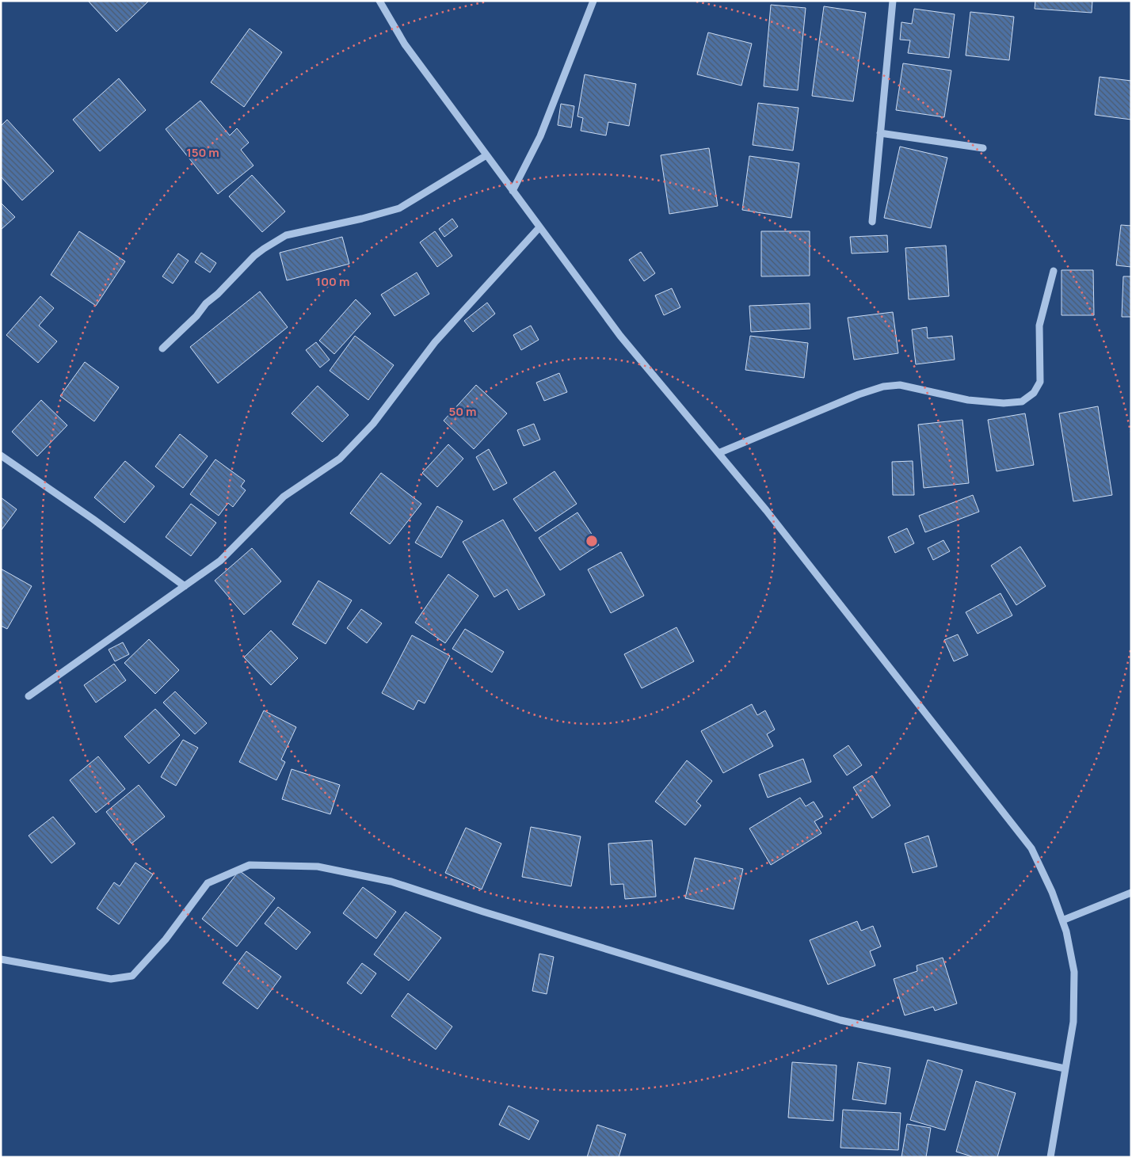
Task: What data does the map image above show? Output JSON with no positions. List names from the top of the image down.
{
  "rings": ["150 m", "100 m", "50 m"]
}
